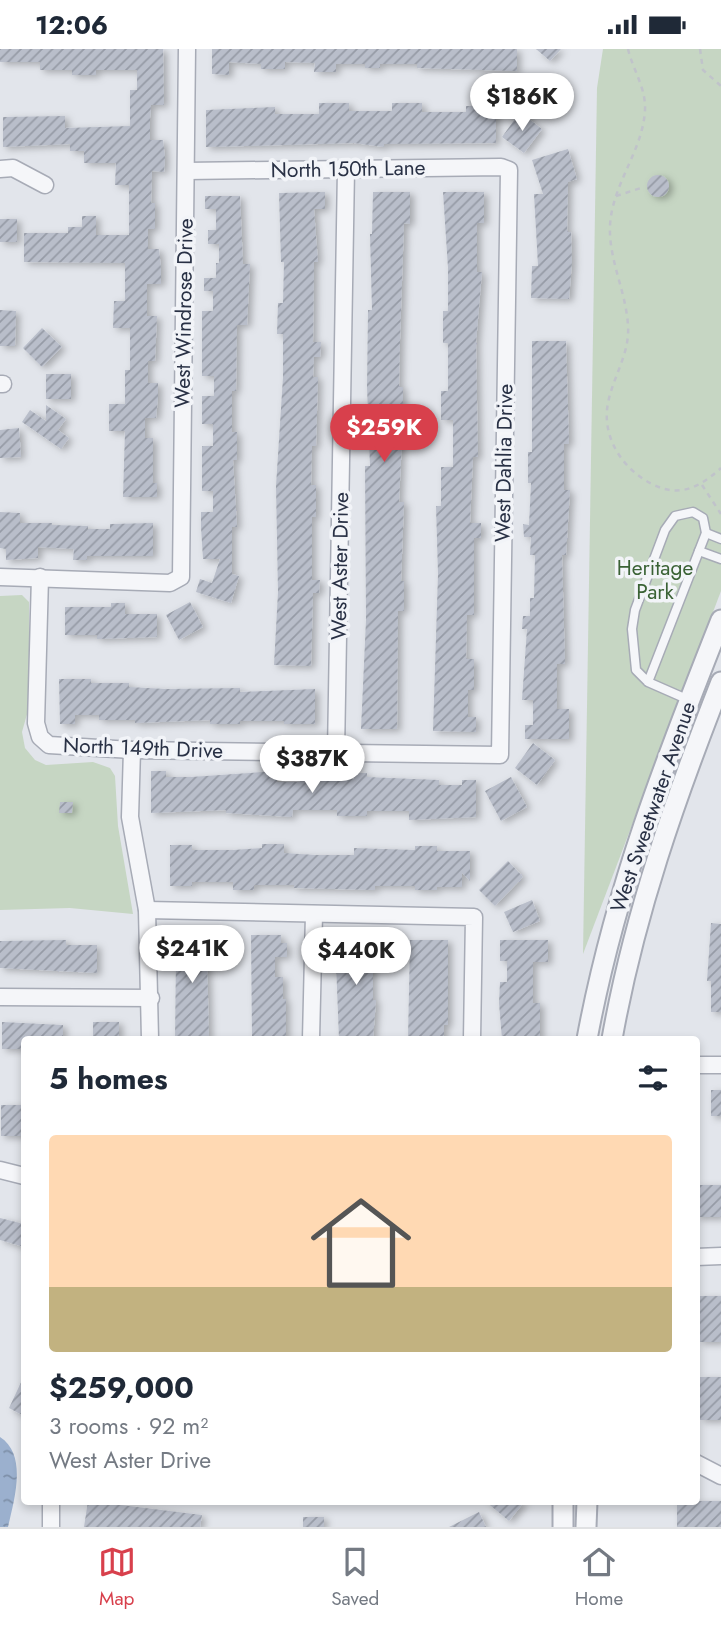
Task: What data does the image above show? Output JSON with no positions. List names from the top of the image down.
{
  "streets": {
    "street": [
      "North 150th Lane",
      "West Windrose Drive",
      "West Dahlia Drive",
      "West Aster Drive",
      "North 149th Drive",
      "West Sweetwater Avenue"
    ]
  },
  "crossings": [
    ["North 150th Lane", "West Windrose Drive"],
    ["North 150th Lane", "West Dahlia Drive"],
    ["North 150th Lane", "West Aster Drive"],
    ["West Windrose Drive", "North 149th Drive"],
    ["West Dahlia Drive", "North 149th Drive"],
    ["West Aster Drive", "North 149th Drive"]
  ],
  "parks": ["Heritage Park"],
  "page": {
    "status": "12:06",
    "price": [
      "$186K",
      "$259K",
      "$387K",
      "$241K",
      "$440K"
    ],
    "heading": "5 homes",
    "list": [
      {
        "name": "$259,000",
        "note": "3 rooms · 92 m² · West Aster Drive"
      }
    ],
    "tabs": ["Map", "Saved", "Home"]
  }
}
